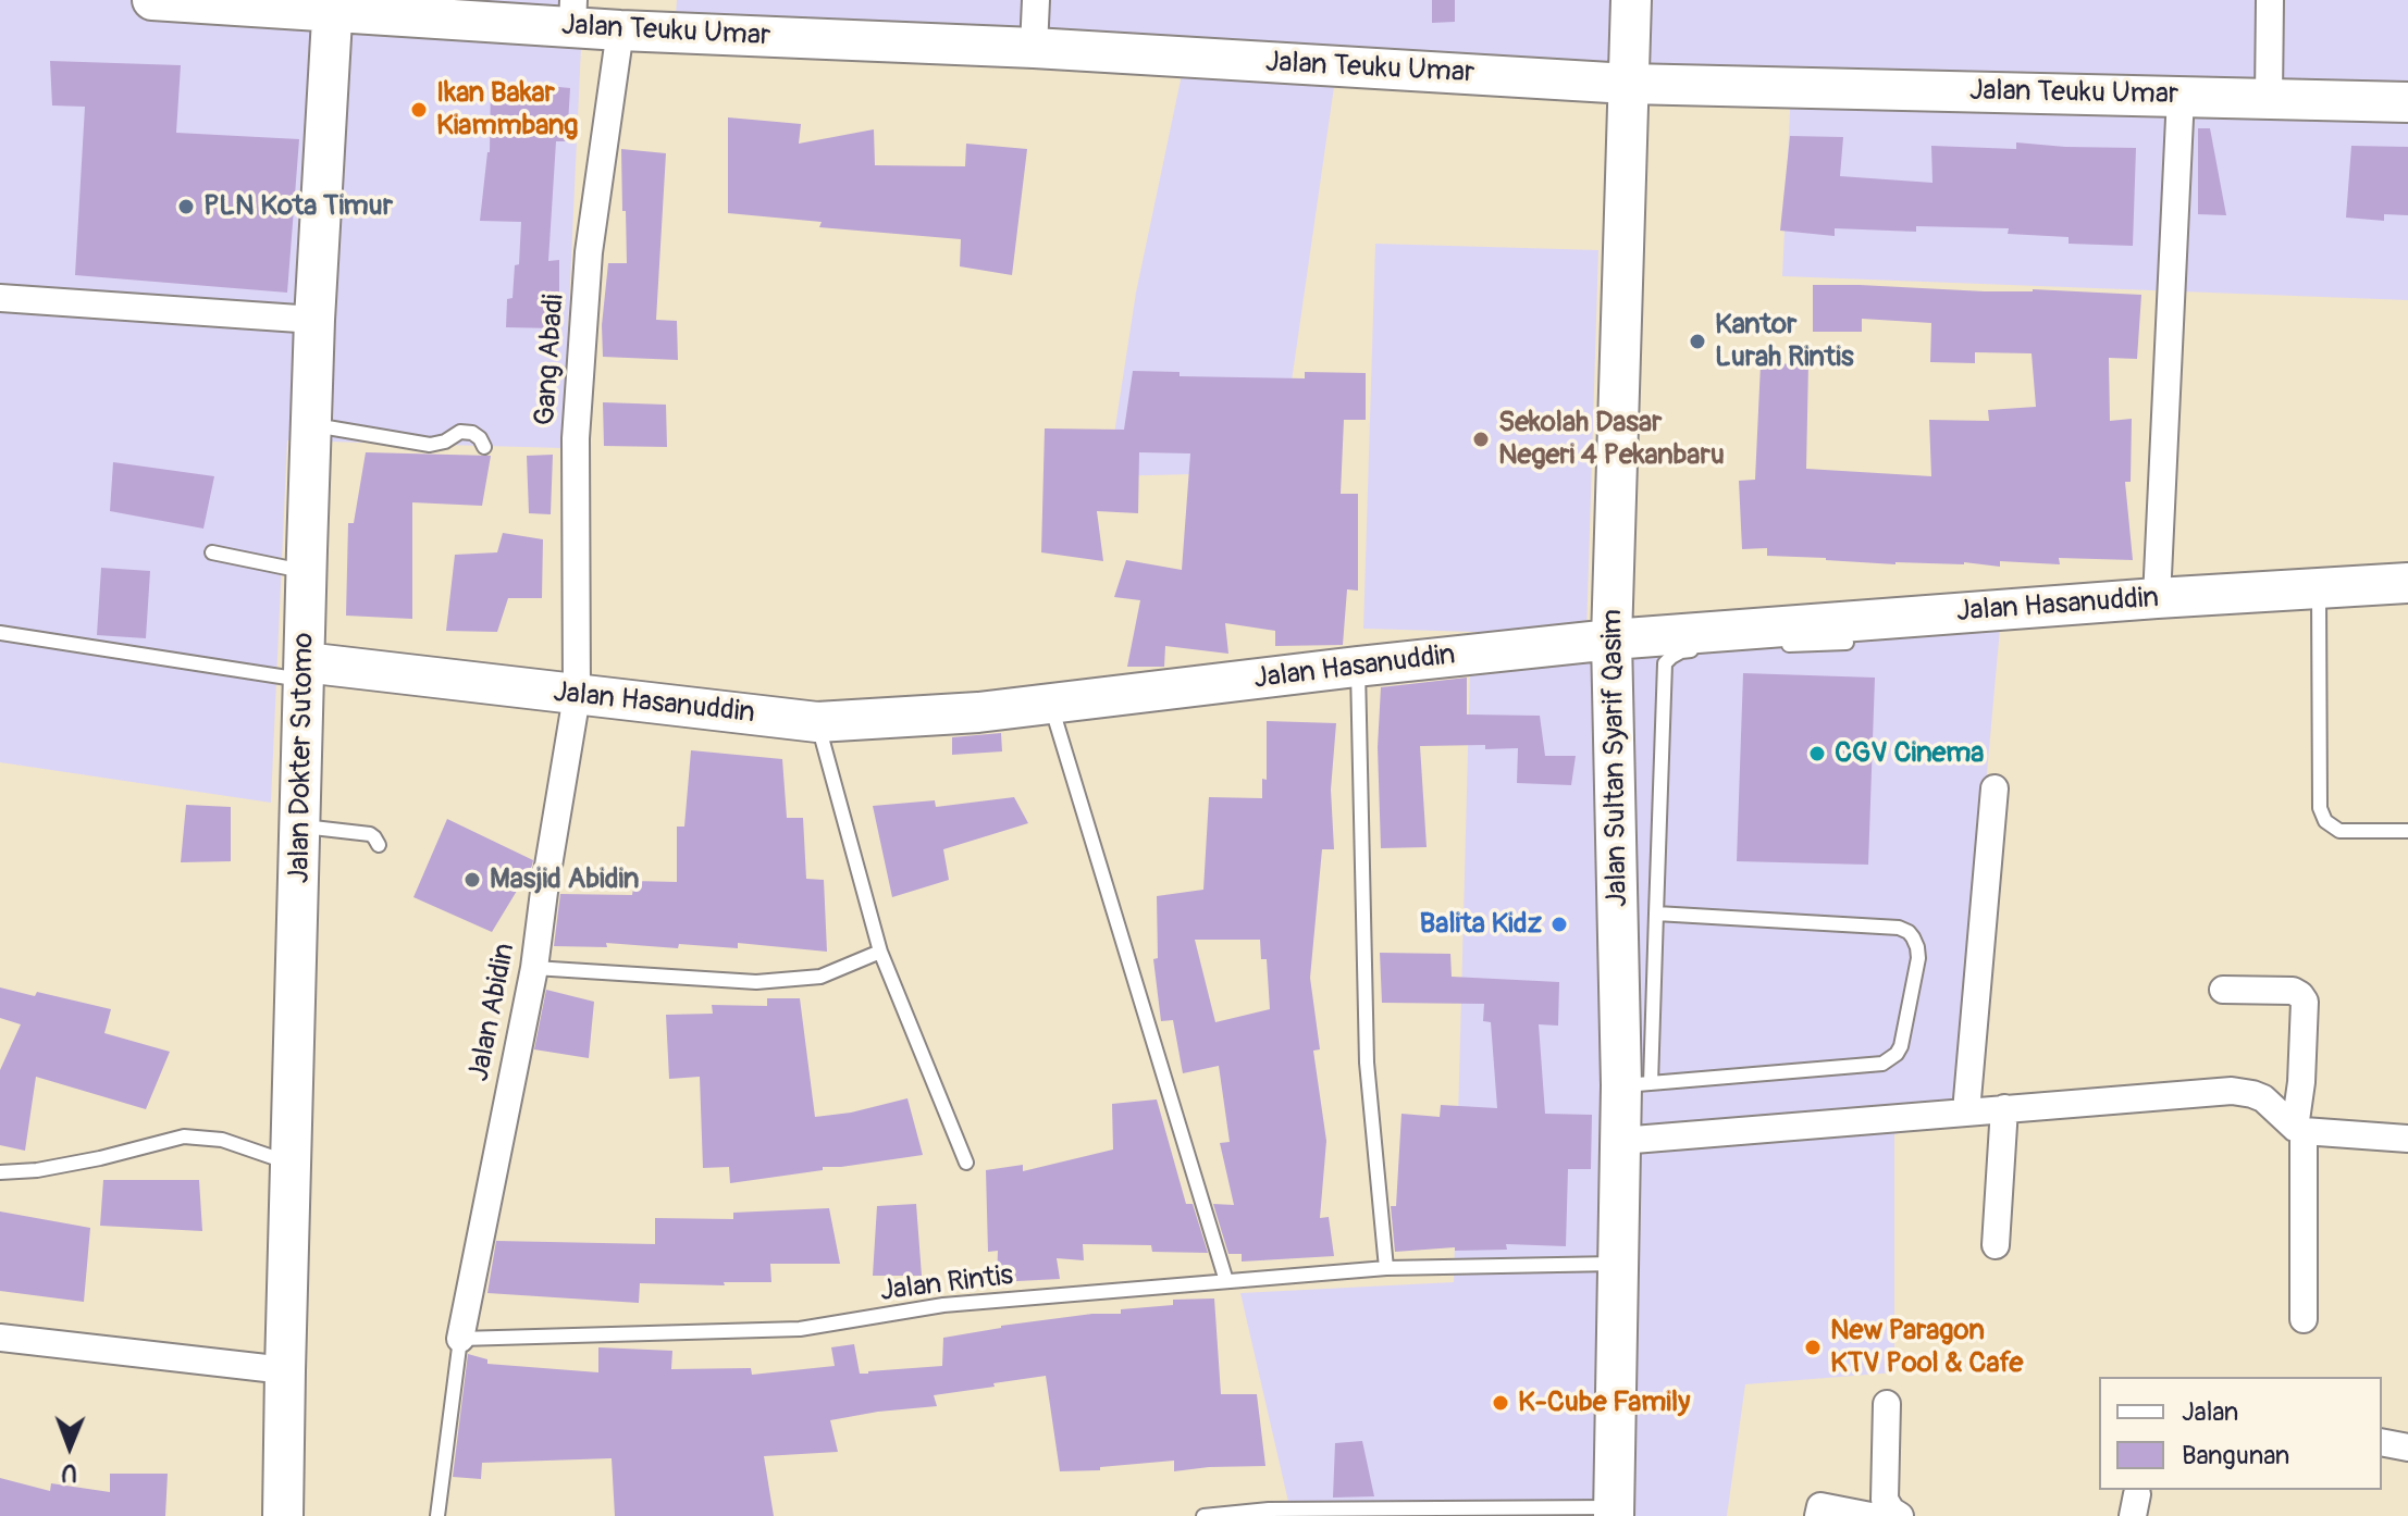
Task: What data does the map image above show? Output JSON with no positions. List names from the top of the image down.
{
  "streets": {
    "street": [
      "Jalan Teuku Umar",
      "Gang Abadi",
      "Jalan Hasanuddin",
      "Jalan Dokter Sutomo",
      "Jalan Sultan Syarif Qasim",
      "Jalan Abidin"
    ],
    "lane": ["Jalan Rintis"]
  },
  "crossings": [
    ["Jalan Teuku Umar", "Gang Abadi"],
    ["Jalan Teuku Umar", "Jalan Dokter Sutomo"],
    ["Jalan Teuku Umar", "Jalan Sultan Syarif Qasim"],
    ["Gang Abadi", "Jalan Hasanuddin"],
    ["Gang Abadi", "Jalan Abidin"],
    ["Jalan Hasanuddin", "Jalan Dokter Sutomo"],
    ["Jalan Hasanuddin", "Jalan Sultan Syarif Qasim"],
    ["Jalan Hasanuddin", "Jalan Abidin"],
    ["Jalan Sultan Syarif Qasim", "Jalan Rintis"],
    ["Jalan Abidin", "Jalan Rintis"]
  ],
  "places": [
    "Ikan Bakar Kiammbang",
    "PLN Kota Timur",
    "Kantor Lurah Rintis",
    "Sekolah Dasar Negeri 4 Pekanbaru",
    "CGV Cinema",
    "Masjid Abidin",
    "Balita Kidz",
    "New Paragon KTV Pool & Cafe",
    "K-Cube Family"
  ],
  "legend": ["Jalan", "Bangunan"],
  "north": "bottom"
}
